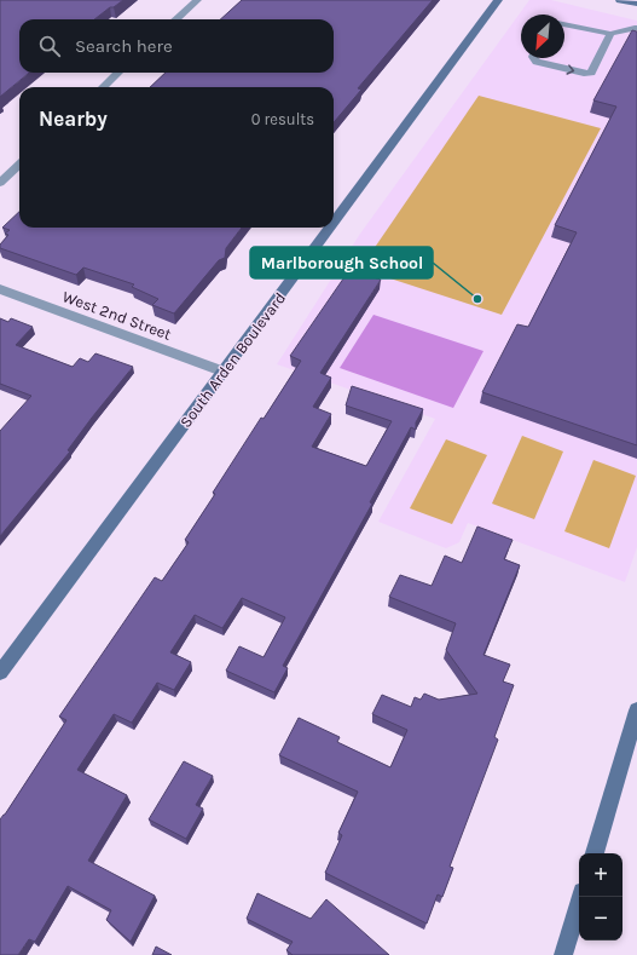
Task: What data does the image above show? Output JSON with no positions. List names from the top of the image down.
{
  "streets": {
    "street": ["West 2nd Street", "South Arden Boulevard"]
  },
  "crossings": [
    ["West 2nd Street", "South Arden Boulevard"]
  ],
  "places": ["Marlborough School"],
  "north": "bottom left",
  "page": {
    "search": "Search here",
    "heading": ["Nearby", "0 results"],
    "map_buttons": ["+", "−"]
  }
}
